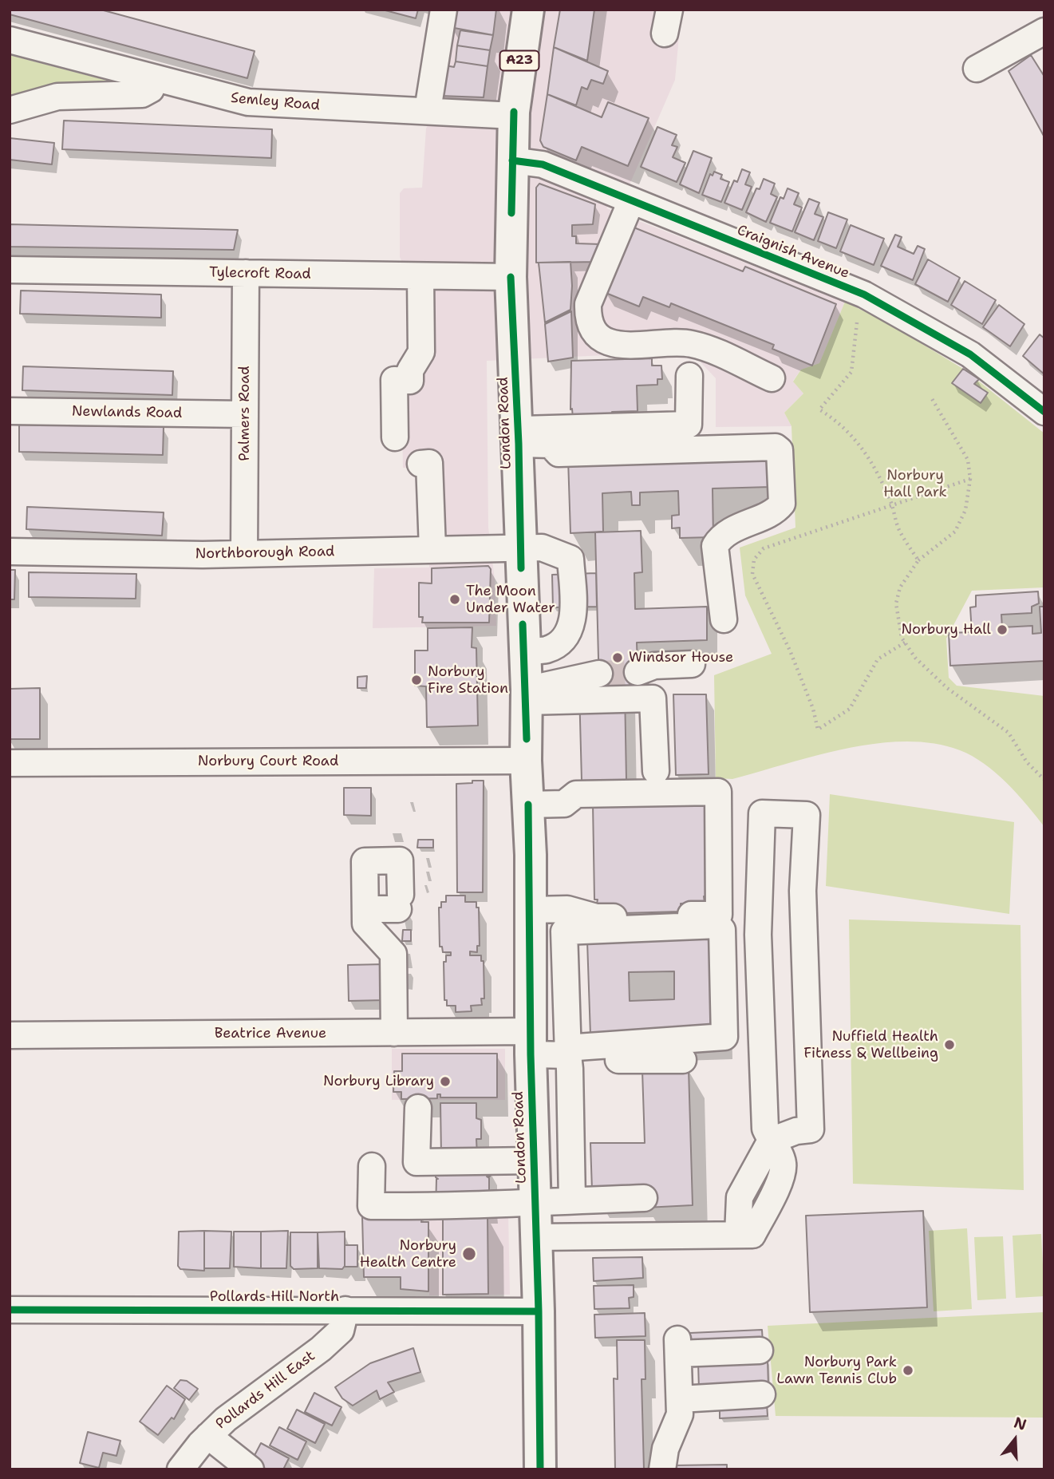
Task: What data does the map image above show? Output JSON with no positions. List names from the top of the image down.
{
  "streets": {
    "highway": ["A23", "London Road"],
    "street": [
      "Semley Road",
      "Craignish Avenue",
      "Tylecroft Road",
      "Newlands Road",
      "Palmers Road",
      "Northborough Road",
      "Norbury Court Road",
      "Beatrice Avenue",
      "Pollards Hill North",
      "Pollards Hill East"
    ]
  },
  "crossings": [
    ["Semley Road", "London Road"],
    ["Craignish Avenue", "London Road"],
    ["Tylecroft Road", "Palmers Road"],
    ["Tylecroft Road", "London Road"],
    ["Newlands Road", "Palmers Road"],
    ["Palmers Road", "Northborough Road"],
    ["London Road", "Northborough Road"],
    ["London Road", "Norbury Court Road"],
    ["London Road", "Beatrice Avenue"],
    ["London Road", "Pollards Hill North"],
    ["Pollards Hill North", "Pollards Hill East"]
  ],
  "parks": ["Norbury Hall Park"],
  "places": [
    "The Moon Under Water",
    "Norbury Hall",
    "Windsor House",
    "Norbury Fire Station",
    "Nuffield Health Fitness & Wellbeing",
    "Norbury Library",
    "Norbury Health Centre",
    "Norbury Park Lawn Tennis Club"
  ],
  "north": "top"
}
